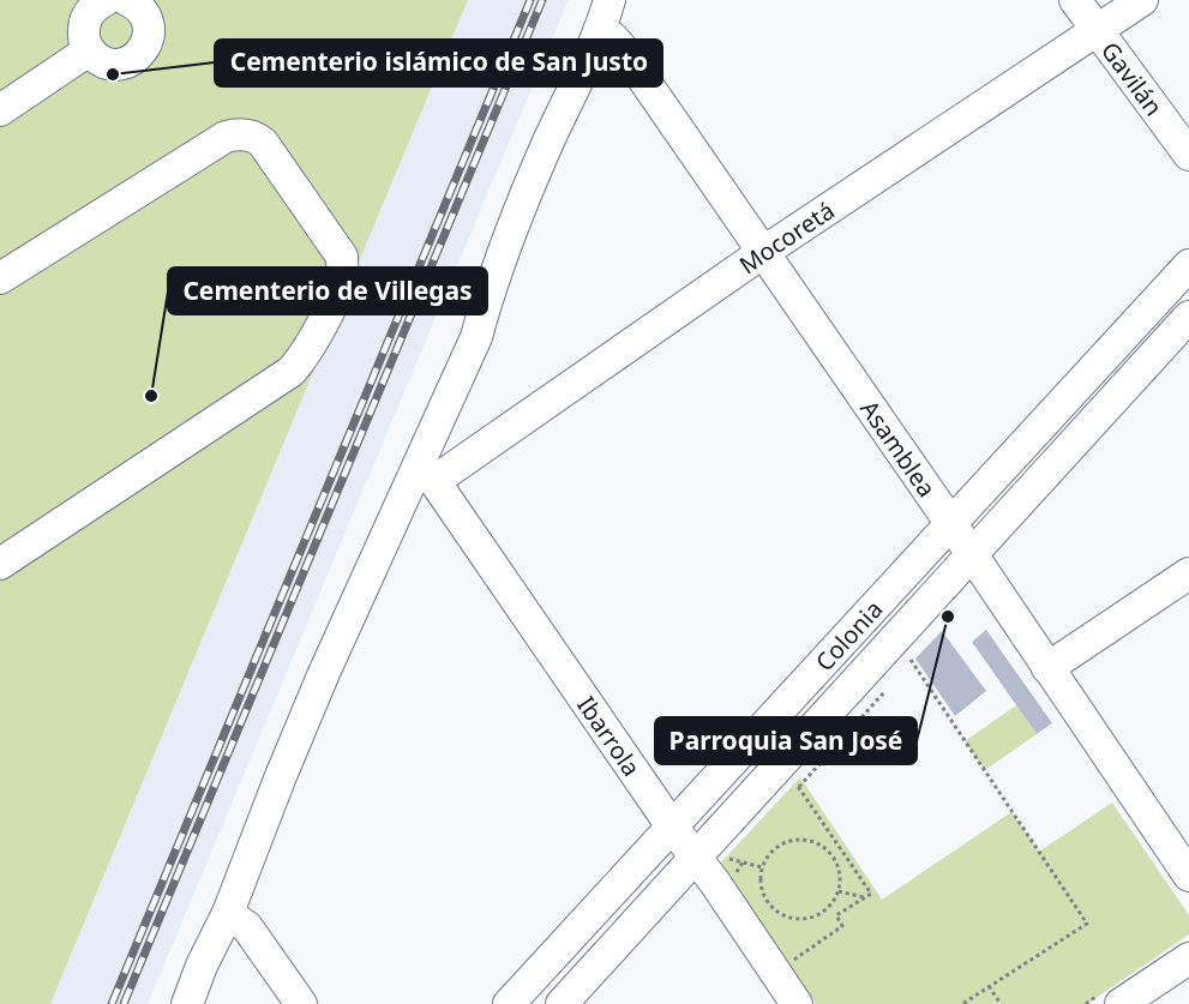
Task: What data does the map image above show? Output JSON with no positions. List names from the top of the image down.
{
  "streets": {
    "street": [
      "Gavilán",
      "Mocoretá",
      "Asamblea",
      "Colonia",
      "Ibarrola"
    ]
  },
  "crossings": [
    ["Gavilán", "Mocoretá"],
    ["Mocoretá", "Asamblea"],
    ["Mocoretá", "Ibarrola"],
    ["Asamblea", "Colonia"],
    ["Colonia", "Ibarrola"]
  ],
  "places": ["Cementerio islámico de San Justo", "Cementerio de Villegas", "Parroquia San José"]
}
